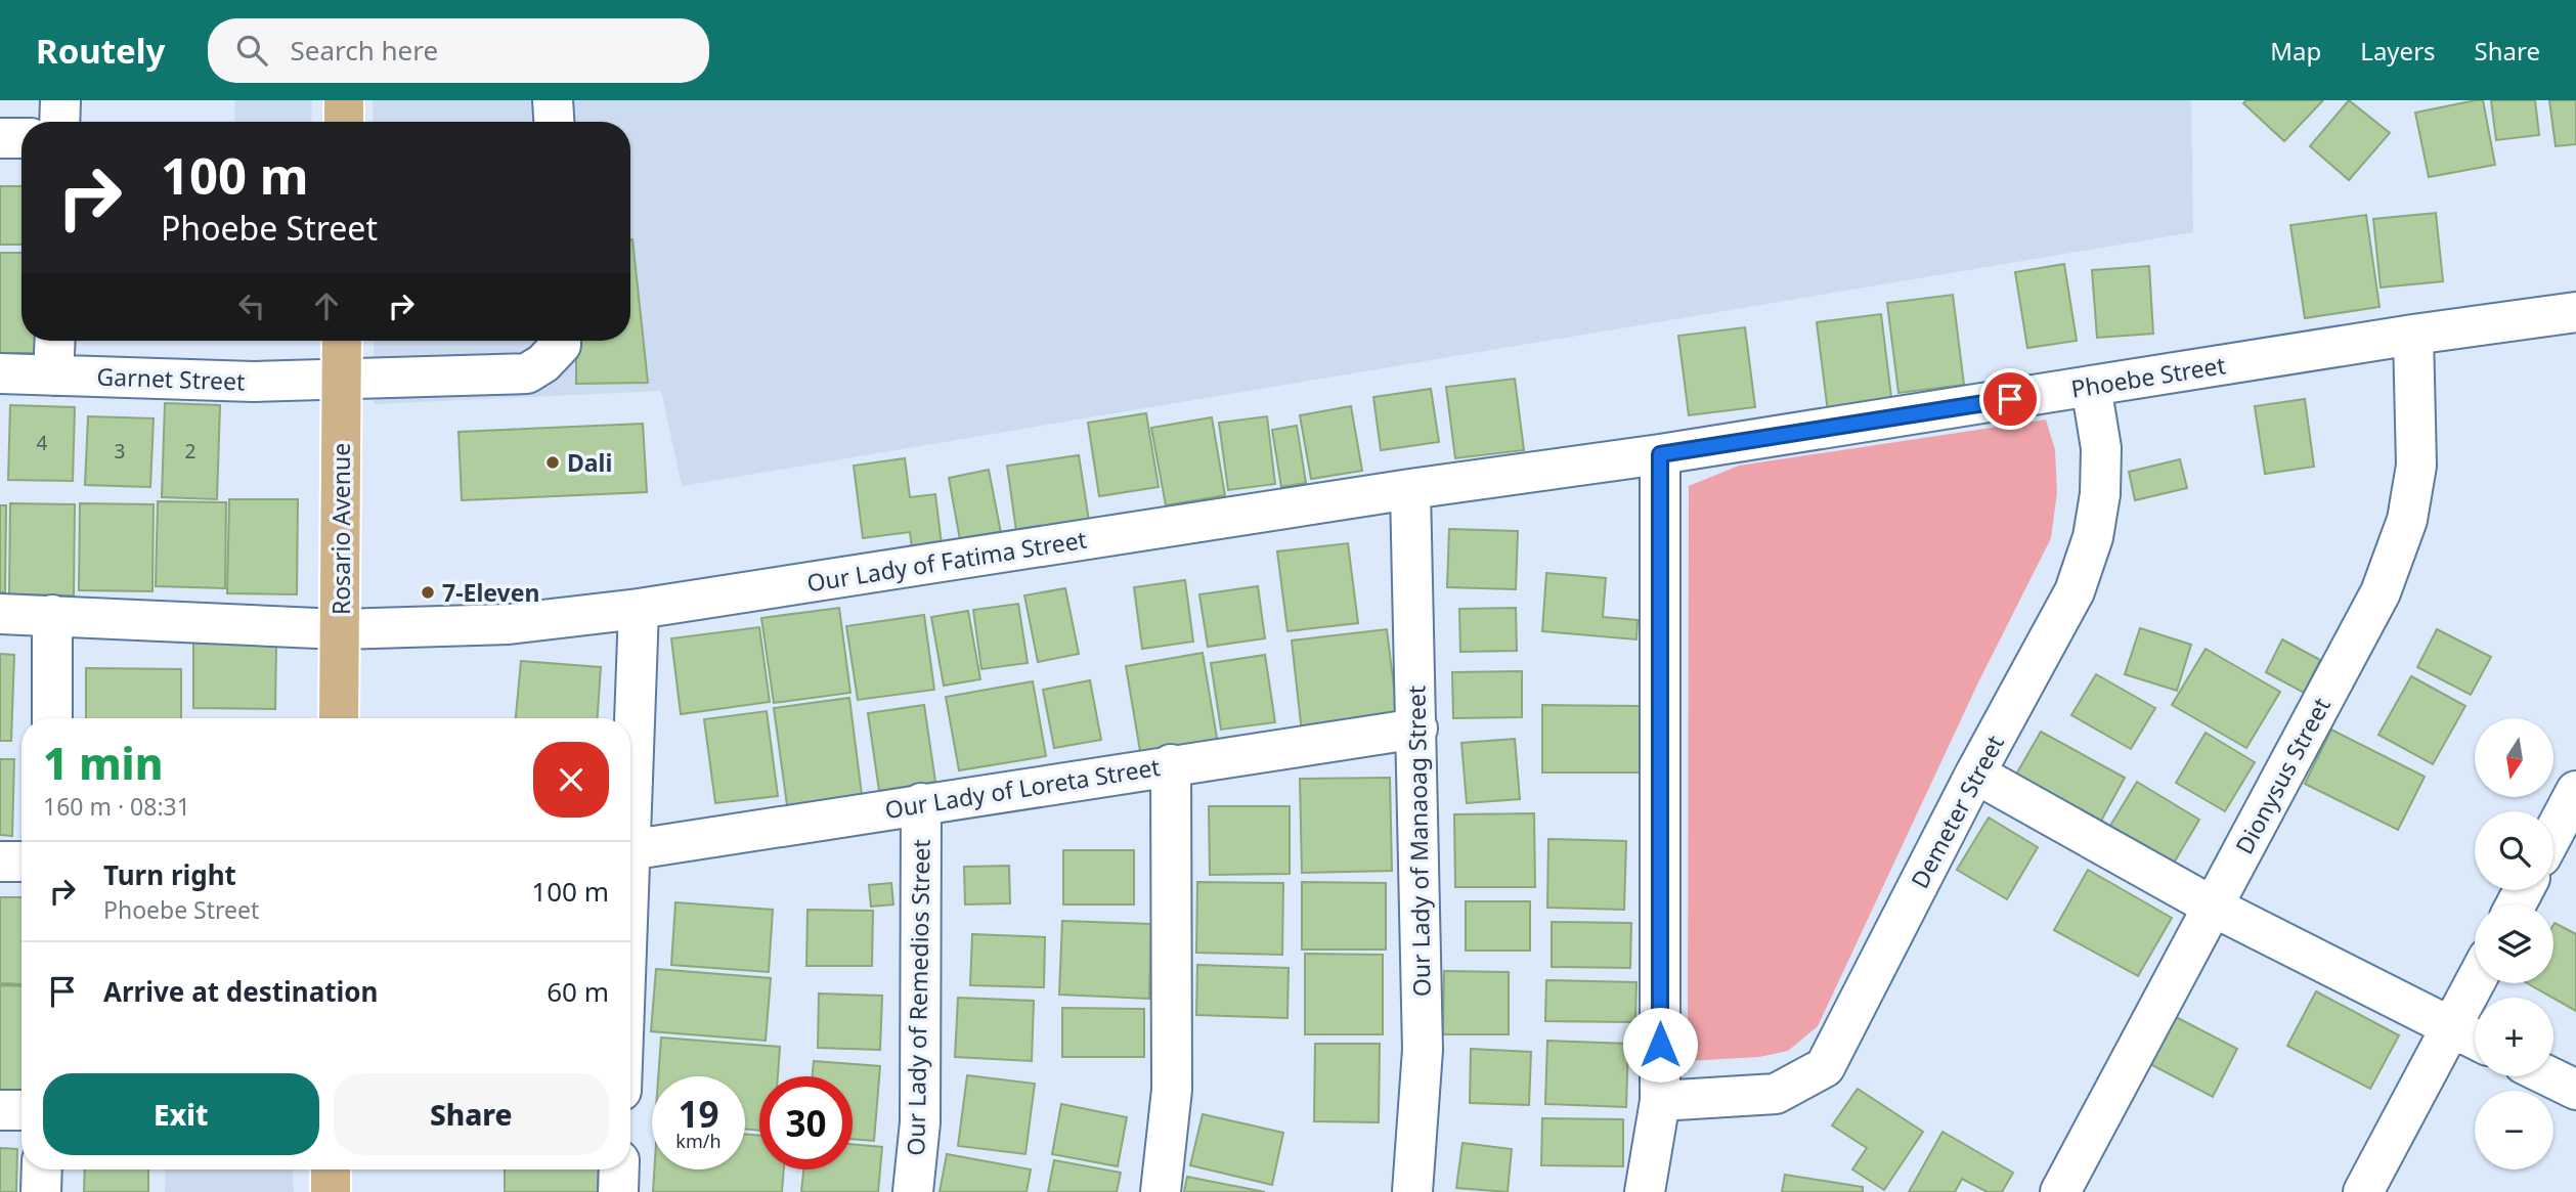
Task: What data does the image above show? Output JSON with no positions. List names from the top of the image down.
{
  "streets": {
    "main road": ["Rosario Avenue"],
    "street": [
      "Phoebe Street",
      "Garnet Street",
      "Our Lady of Fatima Street",
      "Dionysus Street",
      "Our Lady of Loreta Street",
      "Demeter Street",
      "Our Lady of Manaoag Street",
      "Our Lady of Remedios Street"
    ]
  },
  "crossings": [
    ["Phoebe Street", "Our Lady of Fatima Street"],
    ["Phoebe Street", "Dionysus Street"],
    ["Phoebe Street", "Demeter Street"],
    ["Garnet Street", "Rosario Avenue"],
    ["Rosario Avenue", "Our Lady of Fatima Street"],
    ["Our Lady of Fatima Street", "Our Lady of Manaoag Street"],
    ["Our Lady of Loreta Street", "Our Lady of Manaoag Street"],
    ["Our Lady of Loreta Street", "Our Lady of Remedios Street"]
  ],
  "places": ["Dali", "7-Eleven"],
  "house_numbers": ["4", "3", "2"],
  "north": "bottom",
  "page": {
    "header": "Routely",
    "search": "Search here",
    "nav": ["Map", "Layers", "Share"],
    "turn": ["100 m", "Phoebe Street"],
    "map_buttons": ["+", "−"],
    "heading": ["1 min", "160 m · 08:31"],
    "list": [
      {
        "name": "Turn right",
        "note": "Phoebe Street",
        "value": "100 m"
      },
      {
        "name": "Arrive at destination",
        "value": "60 m"
      }
    ],
    "buttons": ["Exit", "Share"],
    "speed": "19 km/h",
    "limit": "30"
  }
}
